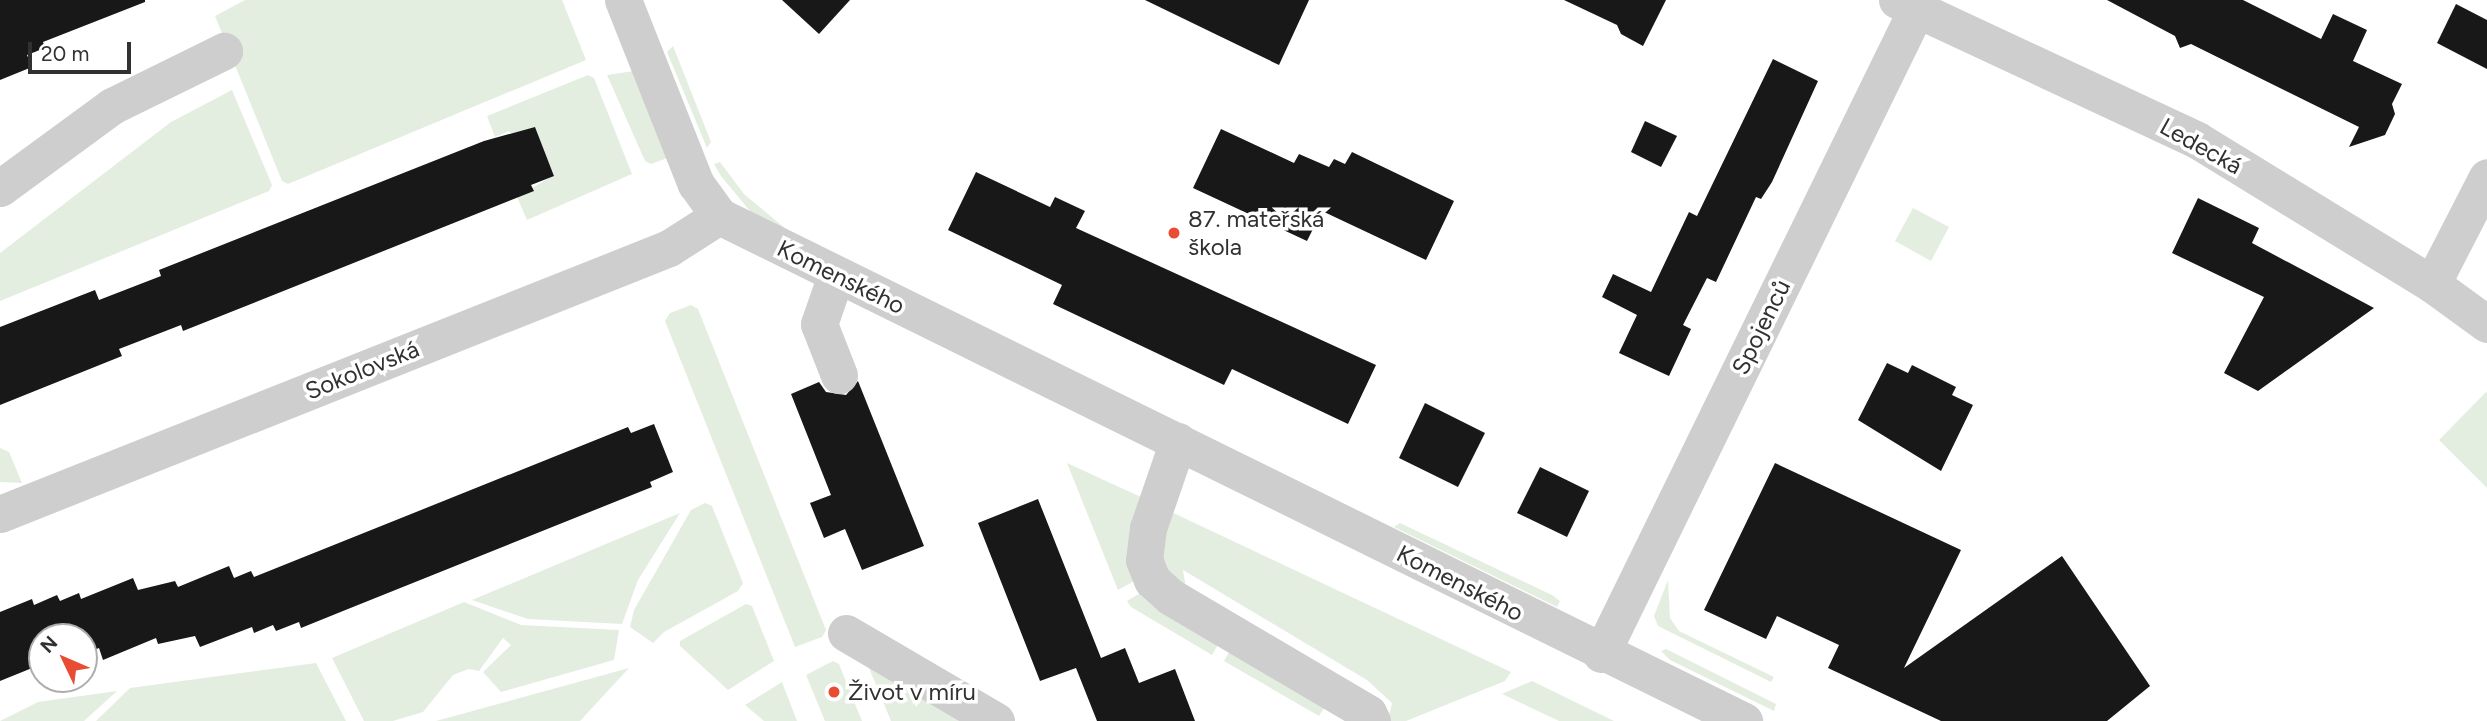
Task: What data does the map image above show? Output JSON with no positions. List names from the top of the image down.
{
  "streets": {
    "street": [
      "Ledecká",
      "Komenského",
      "Spojenců",
      "Sokolovská"
    ]
  },
  "crossings": [
    ["Ledecká", "Spojenců"],
    ["Komenského", "Spojenců"],
    ["Komenského", "Sokolovská"]
  ],
  "places": ["87. mateřská škola", "Život v míru"],
  "scale_bar": "20 m",
  "north": "top left"
}
